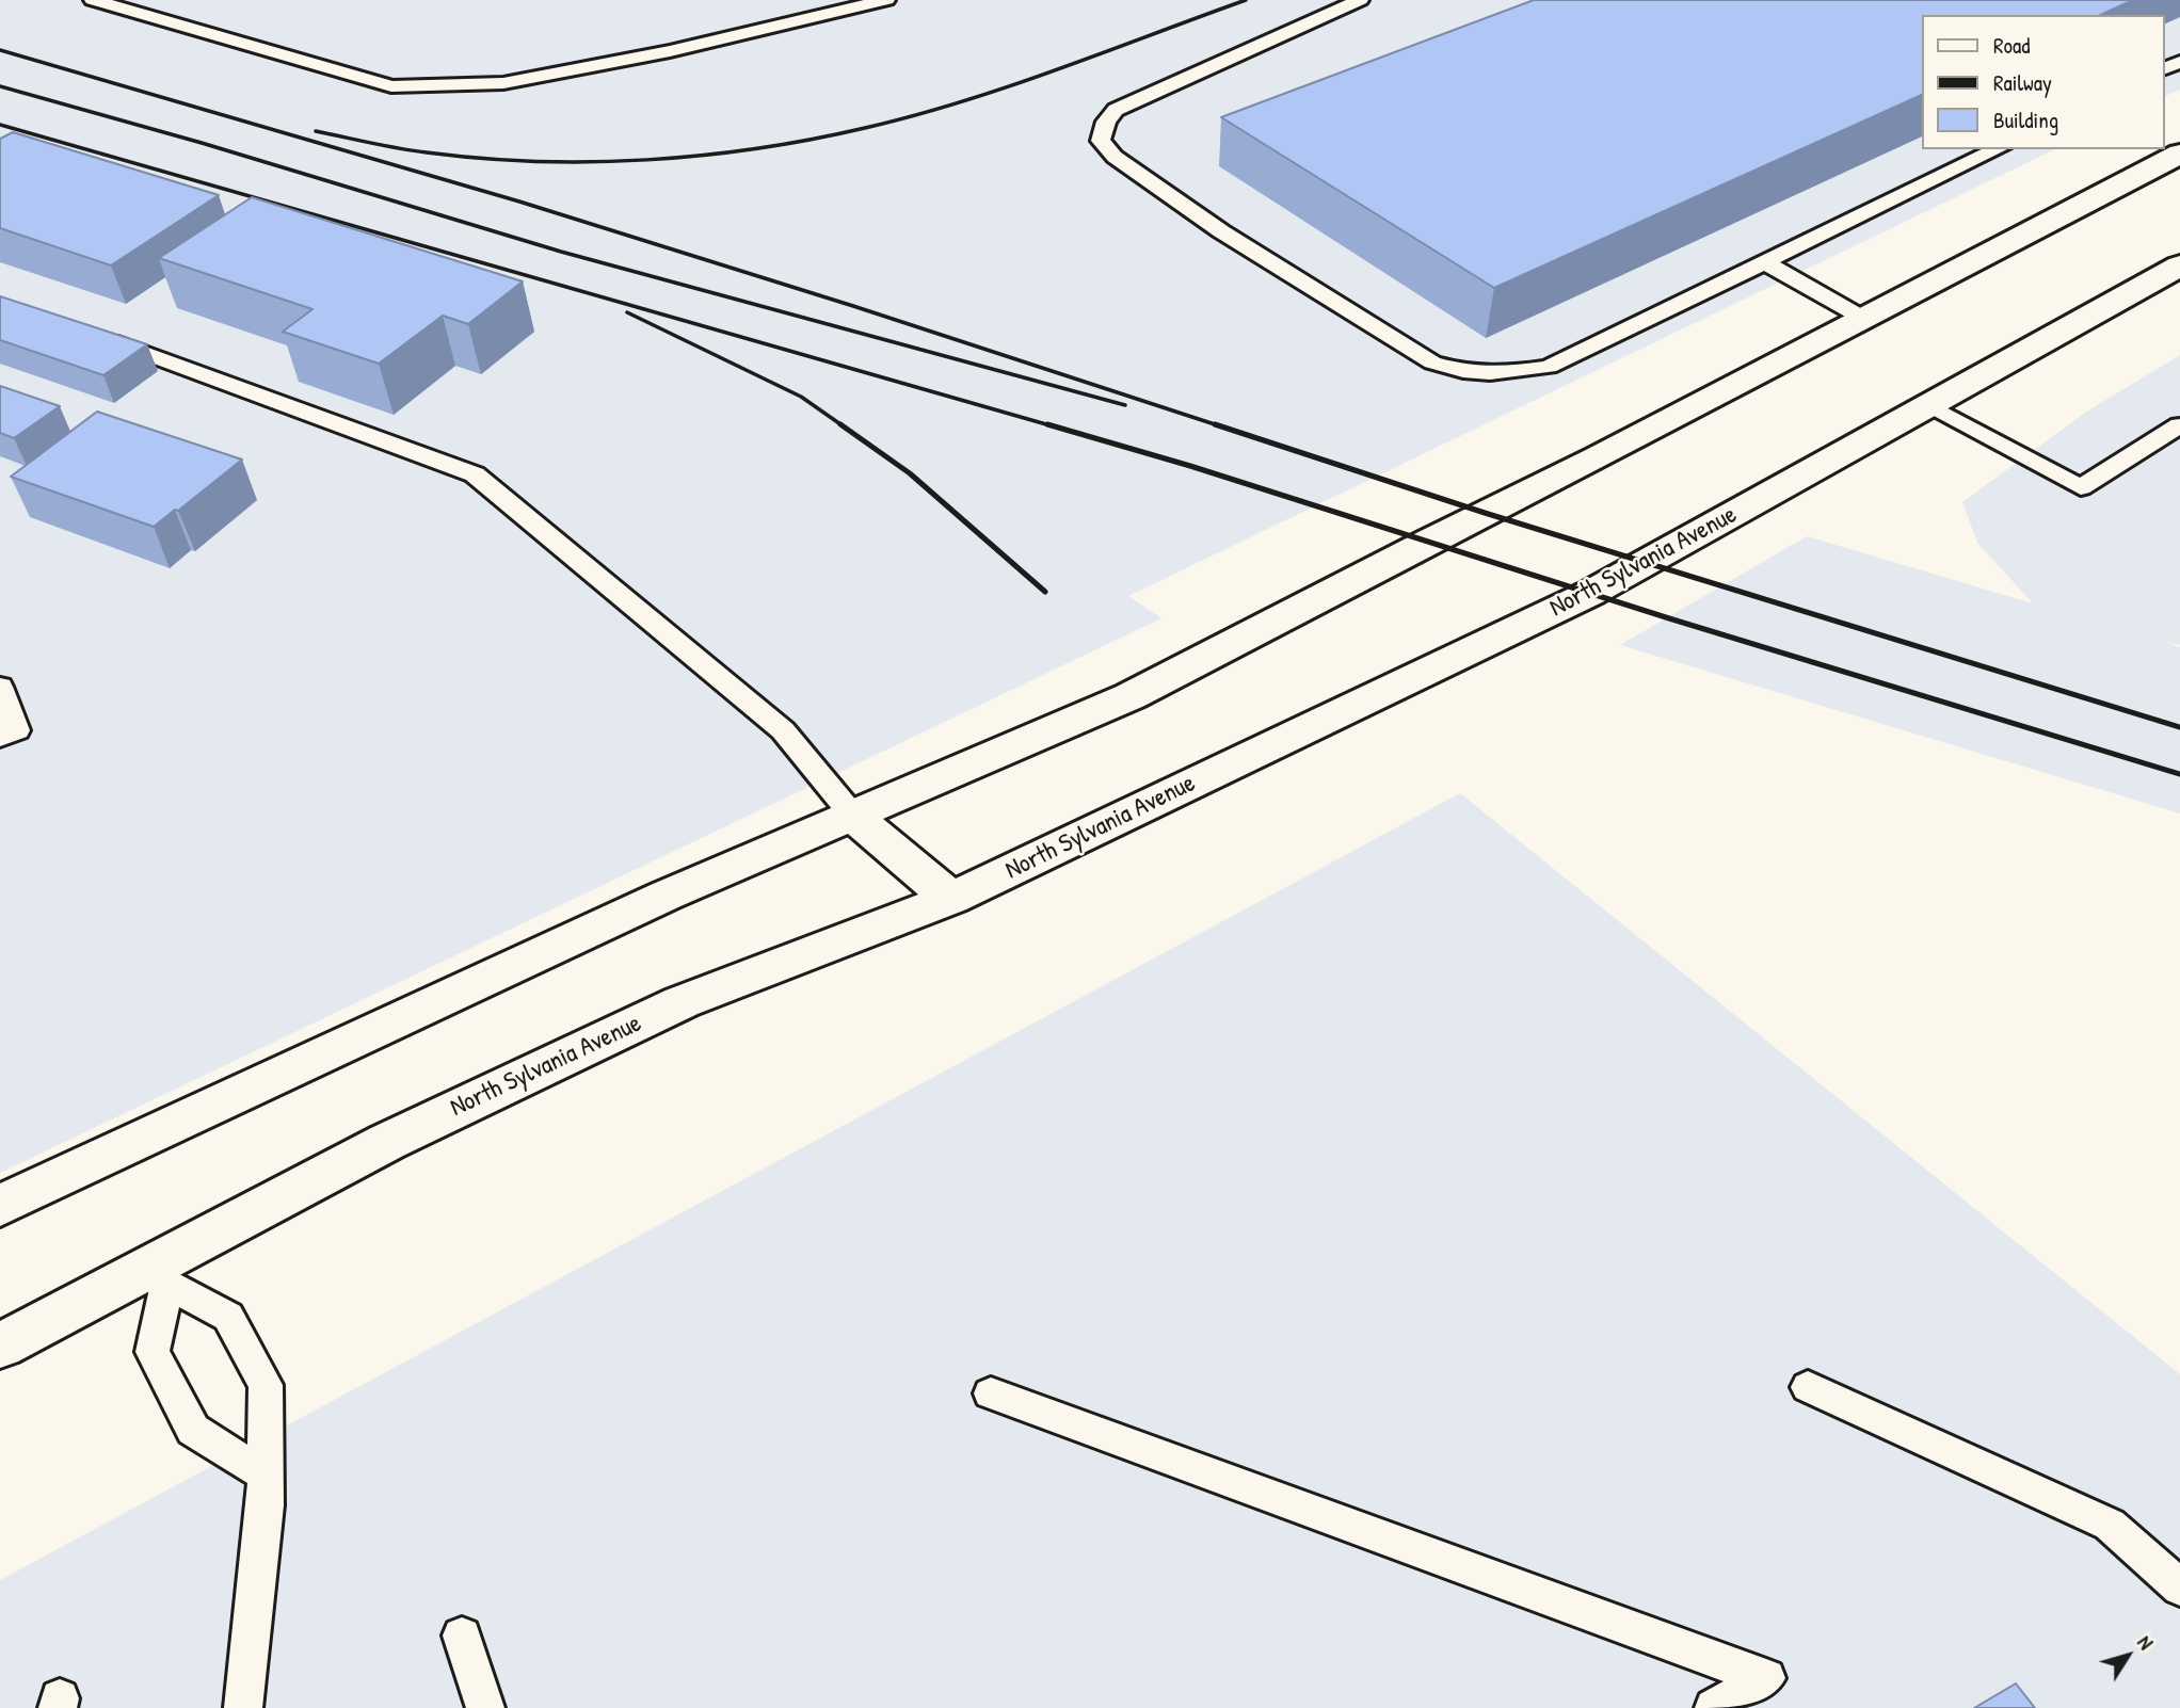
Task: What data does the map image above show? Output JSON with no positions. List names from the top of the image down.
{
  "streets": {
    "main road": ["North Sylvania Avenue"]
  },
  "legend": ["Road", "Railway", "Building"],
  "north": "top right"
}
